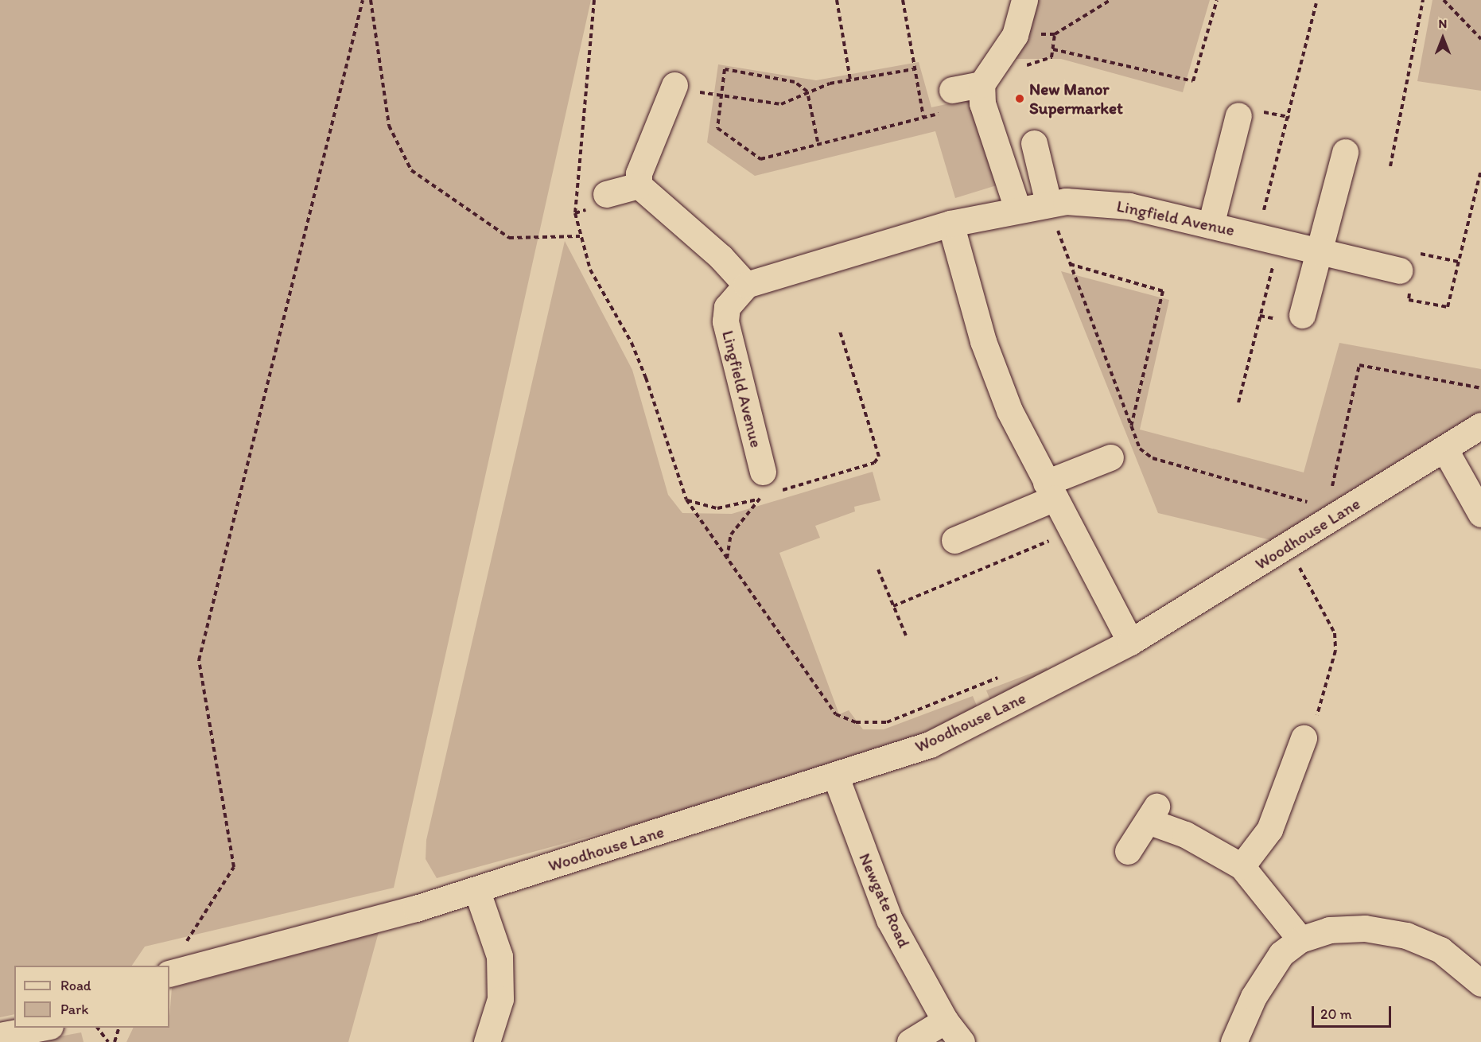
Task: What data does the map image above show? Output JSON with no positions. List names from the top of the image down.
{
  "streets": {
    "street": ["Lingfield Avenue", "Woodhouse Lane", "Newgate Road"]
  },
  "crossings": [
    ["Woodhouse Lane", "Newgate Road"]
  ],
  "places": ["New Manor Supermarket"],
  "legend": ["Road", "Park"],
  "scale_bar": "20 m",
  "north": "top"
}
